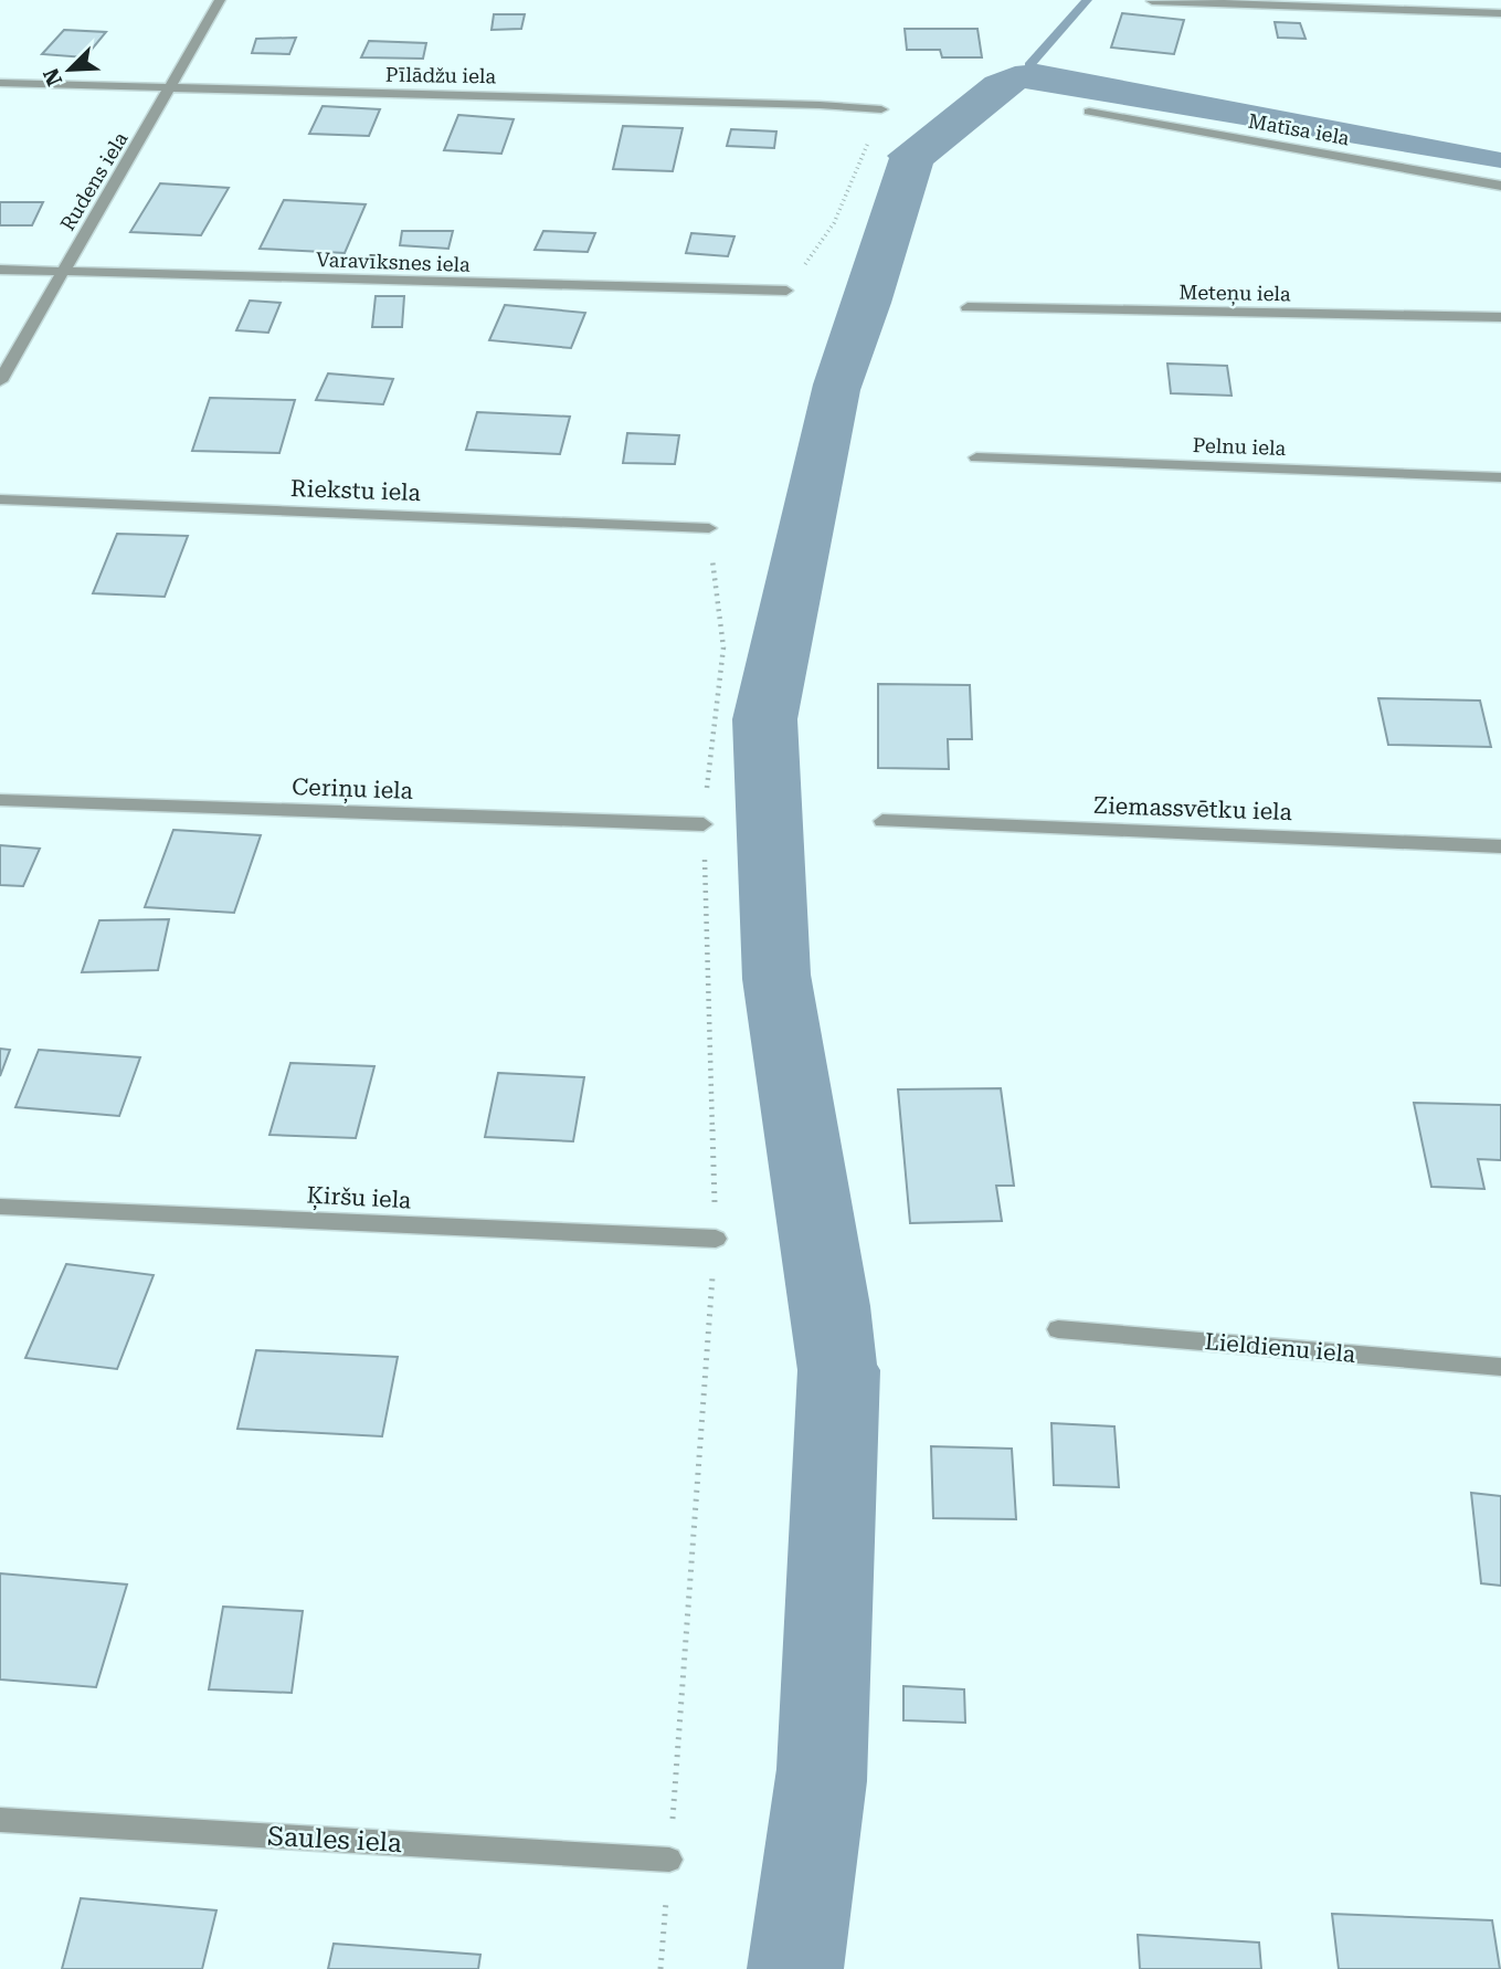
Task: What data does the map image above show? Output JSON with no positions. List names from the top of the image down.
{
  "streets": {
    "street": [
      "Pīlādžu iela",
      "Matīsa iela",
      "Rudens iela",
      "Varavīksnes iela",
      "Meteņu iela",
      "Pelnu iela",
      "Riekstu iela",
      "Ceriņu iela",
      "Ziemassvētku iela",
      "Ķiršu iela",
      "Lieldienu iela",
      "Saules iela"
    ]
  },
  "crossings": [
    ["Pīlādžu iela", "Rudens iela"],
    ["Rudens iela", "Varavīksnes iela"]
  ],
  "north": "bottom left"
}
